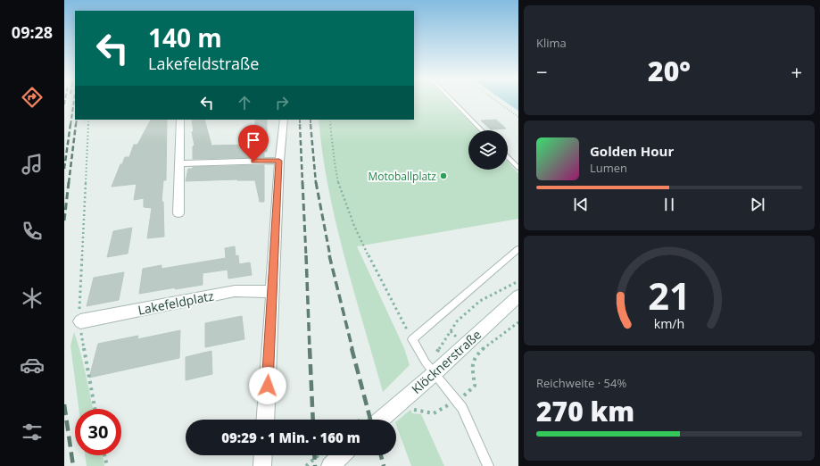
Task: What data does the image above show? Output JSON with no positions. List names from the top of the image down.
{
  "streets": {
    "street": ["Lakefeldplatz", "Klöcknerstraße"]
  },
  "places": ["Motoballplatz"],
  "page": {
    "tabs": "09:28",
    "tile": [
      "Klima",
      ["Reichweite · 54%", "270 km"]
    ],
    "turn": ["140 m", "Lakefeldstraße"],
    "heat": ["−", "20°", "+"],
    "song": ["Golden Hour", "Lumen"],
    "limit": "30",
    "trip": "09:29 · 1 Min. · 160 m",
    "gauge": ["21", "km/h"]
  }
}
